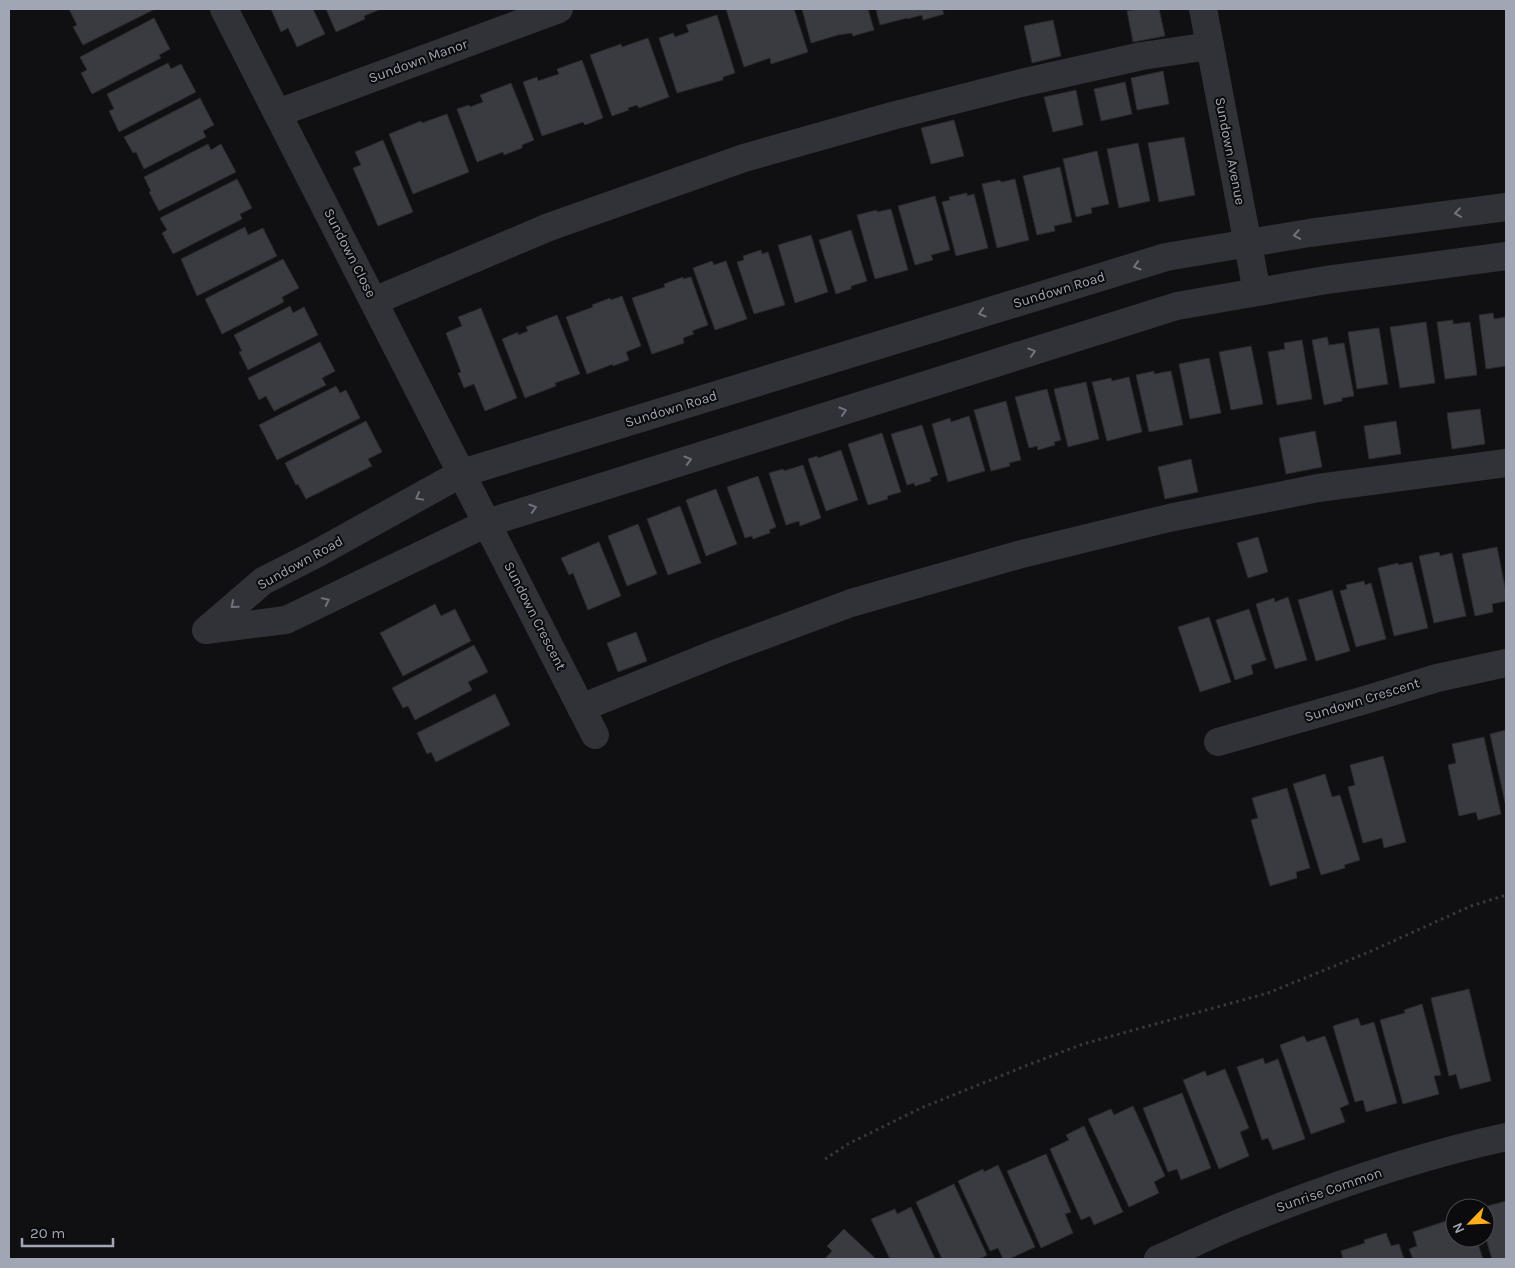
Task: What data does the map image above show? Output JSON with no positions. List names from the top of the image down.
{
  "streets": {
    "street": [
      "Sundown Manor",
      "Sundown Avenue",
      "Sundown Close",
      "Sundown Road",
      "Sundown Crescent",
      "Sunrise Common"
    ]
  },
  "crossings": [
    ["Sundown Manor", "Sundown Close"],
    ["Sundown Avenue", "Sundown Road"],
    ["Sundown Close", "Sundown Road"],
    ["Sundown Close", "Sundown Crescent"],
    ["Sundown Road", "Sundown Crescent"]
  ],
  "scale_bar": "20 m",
  "north": "bottom left"
}
